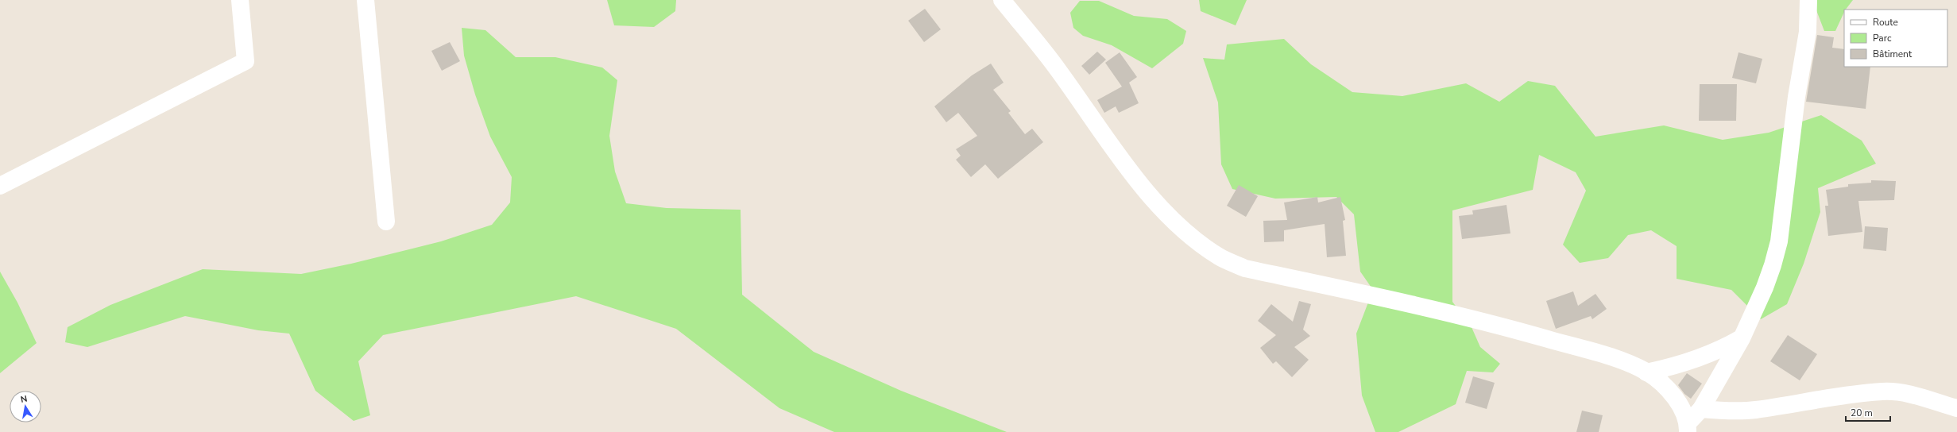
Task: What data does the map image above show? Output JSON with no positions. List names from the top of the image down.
{
  "legend": ["Route", "Parc", "Bâtiment"],
  "scale_bar": "20 m",
  "north": "top"
}
